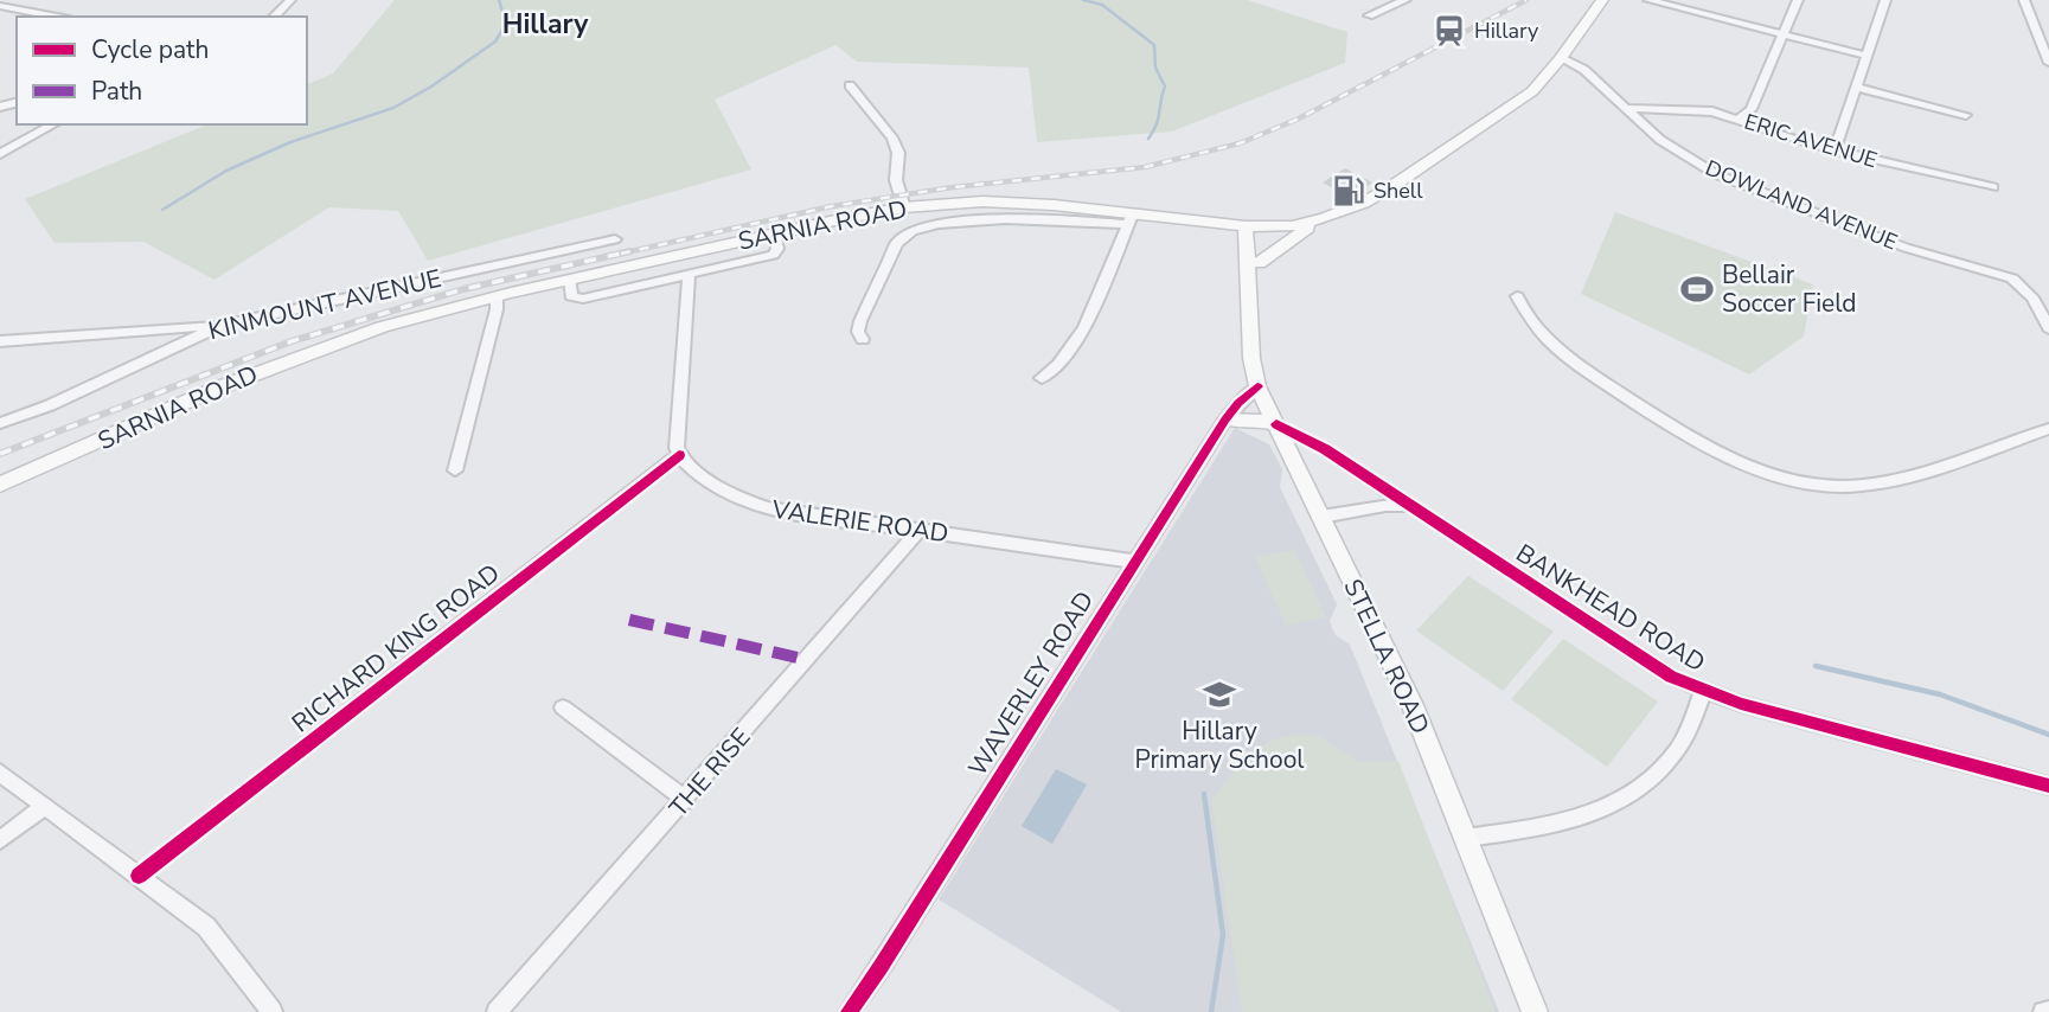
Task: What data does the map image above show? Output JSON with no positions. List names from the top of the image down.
{
  "streets": {
    "main road": ["SARNIA ROAD", "STELLA ROAD"],
    "street": [
      "ERIC AVENUE",
      "DOWLAND AVENUE",
      "KINMOUNT AVENUE",
      "VALERIE ROAD",
      "BANKHEAD ROAD",
      "RICHARD KING ROAD",
      "WAVERLEY ROAD",
      "THE RISE"
    ]
  },
  "crossings": [
    ["ERIC AVENUE", "DOWLAND AVENUE"],
    ["DOWLAND AVENUE", "SARNIA ROAD"],
    ["SARNIA ROAD", "STELLA ROAD"],
    ["VALERIE ROAD", "RICHARD KING ROAD"],
    ["VALERIE ROAD", "WAVERLEY ROAD"],
    ["VALERIE ROAD", "THE RISE"],
    ["BANKHEAD ROAD", "STELLA ROAD"],
    ["STELLA ROAD", "WAVERLEY ROAD"]
  ],
  "districts": ["Hillary"],
  "places": {
    "station": ["Hillary"],
    "fuel station": ["Shell"],
    "sports": ["Bellair Soccer Field"],
    "school or university": ["Hillary Primary School"]
  },
  "legend": ["Cycle path", "Path"]
}
